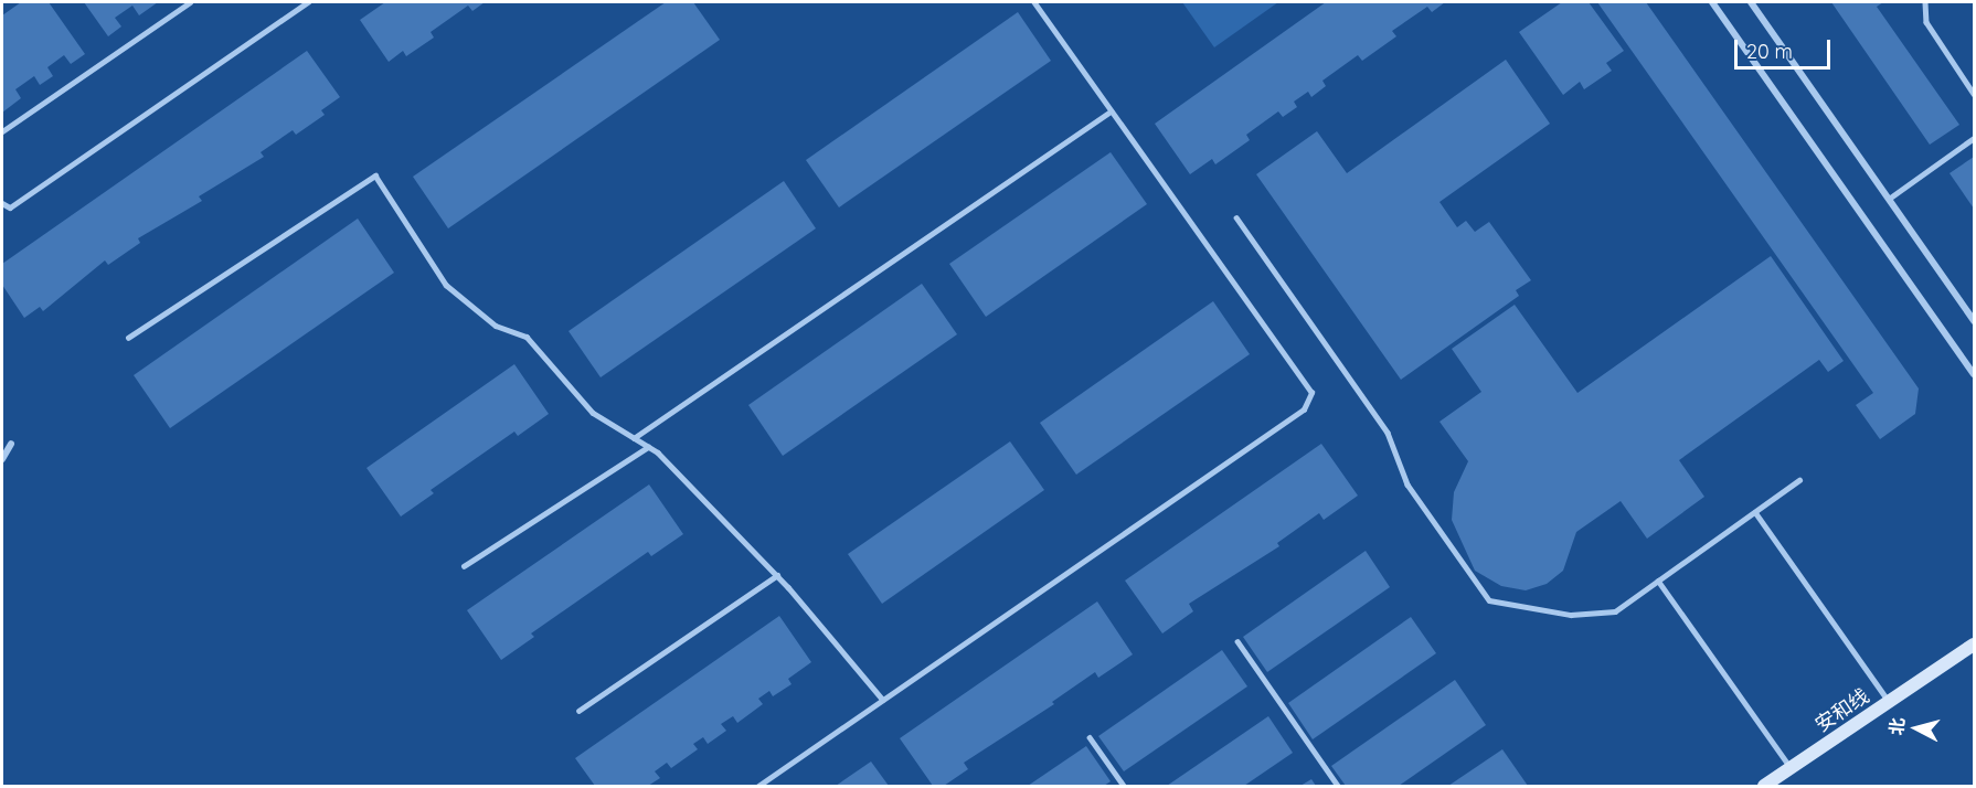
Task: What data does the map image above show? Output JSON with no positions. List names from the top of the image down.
{
  "streets": {
    "main road": ["安和线"]
  },
  "scale_bar": "20 m",
  "north": "left"
}
